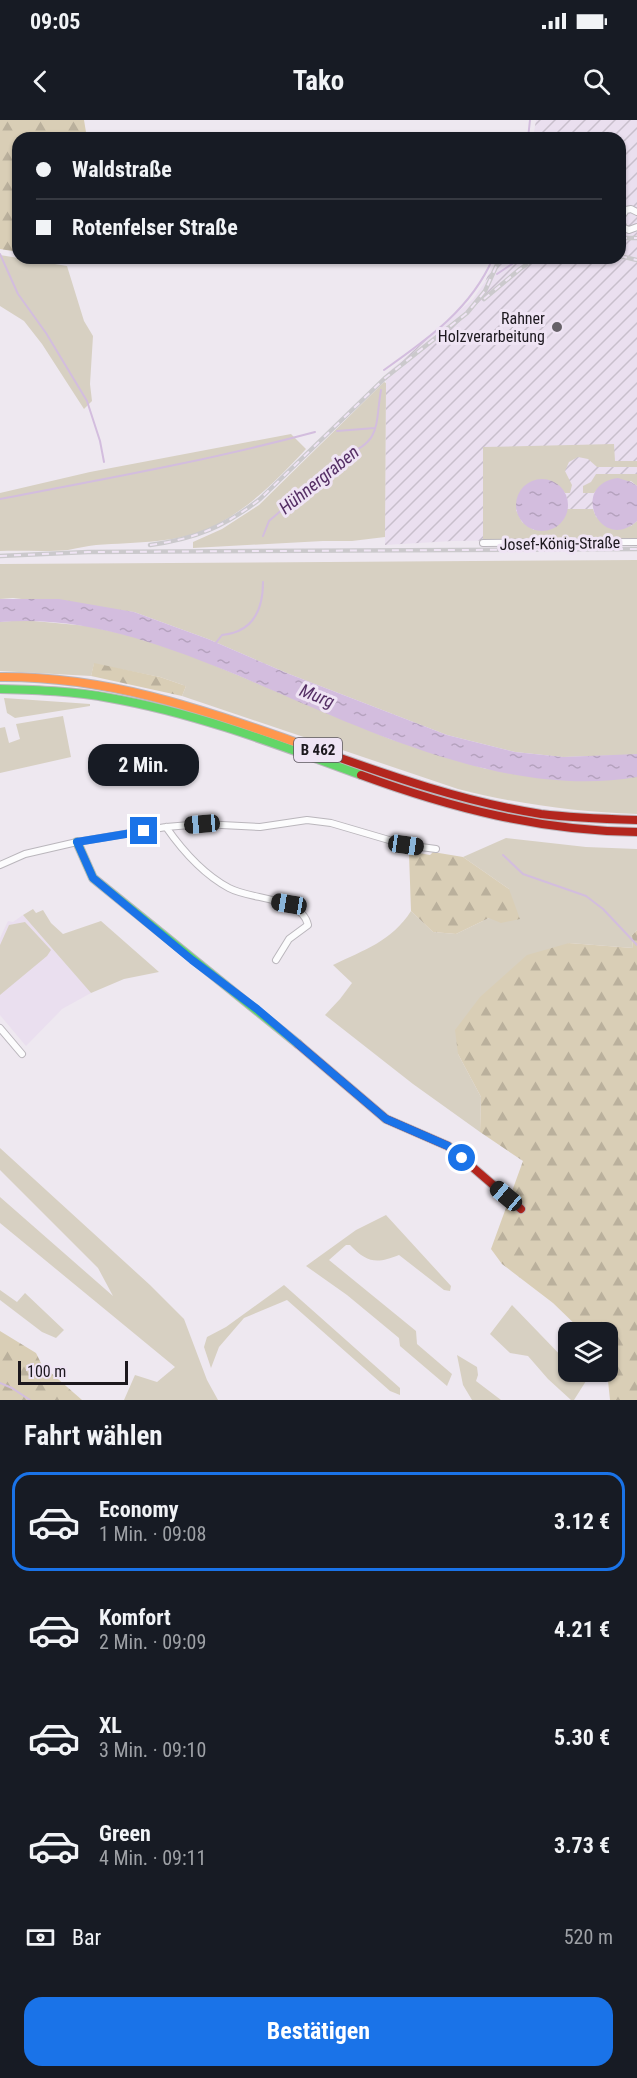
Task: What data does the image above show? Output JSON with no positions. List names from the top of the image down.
{
  "streets": {
    "main road": ["B 462"],
    "street": ["Josef-König-Straße"]
  },
  "water": ["Hühnergraben", "Murg"],
  "places": ["Rahner Holzverarbeitung"],
  "scale_bar": "100 m",
  "page": {
    "status": "09:05",
    "header": "Tako",
    "banner": ["Waldstraße", "Rotenfelser Straße"],
    "bubble": "2 Min.",
    "scale": "100 m",
    "heading": "Fahrt wählen",
    "list": [
      {
        "name": "Economy",
        "note": "1 Min. · 09:08",
        "value": "3.12 €"
      },
      {
        "name": "Komfort",
        "note": "2 Min. · 09:09",
        "value": "4.21 €"
      },
      {
        "name": "XL",
        "note": "3 Min. · 09:10",
        "value": "5.30 €"
      },
      {
        "name": "Green",
        "note": "4 Min. · 09:11",
        "value": "3.73 €"
      }
    ],
    "pay": ["Bar", "520 m"],
    "buttons": "Bestätigen"
  }
}
